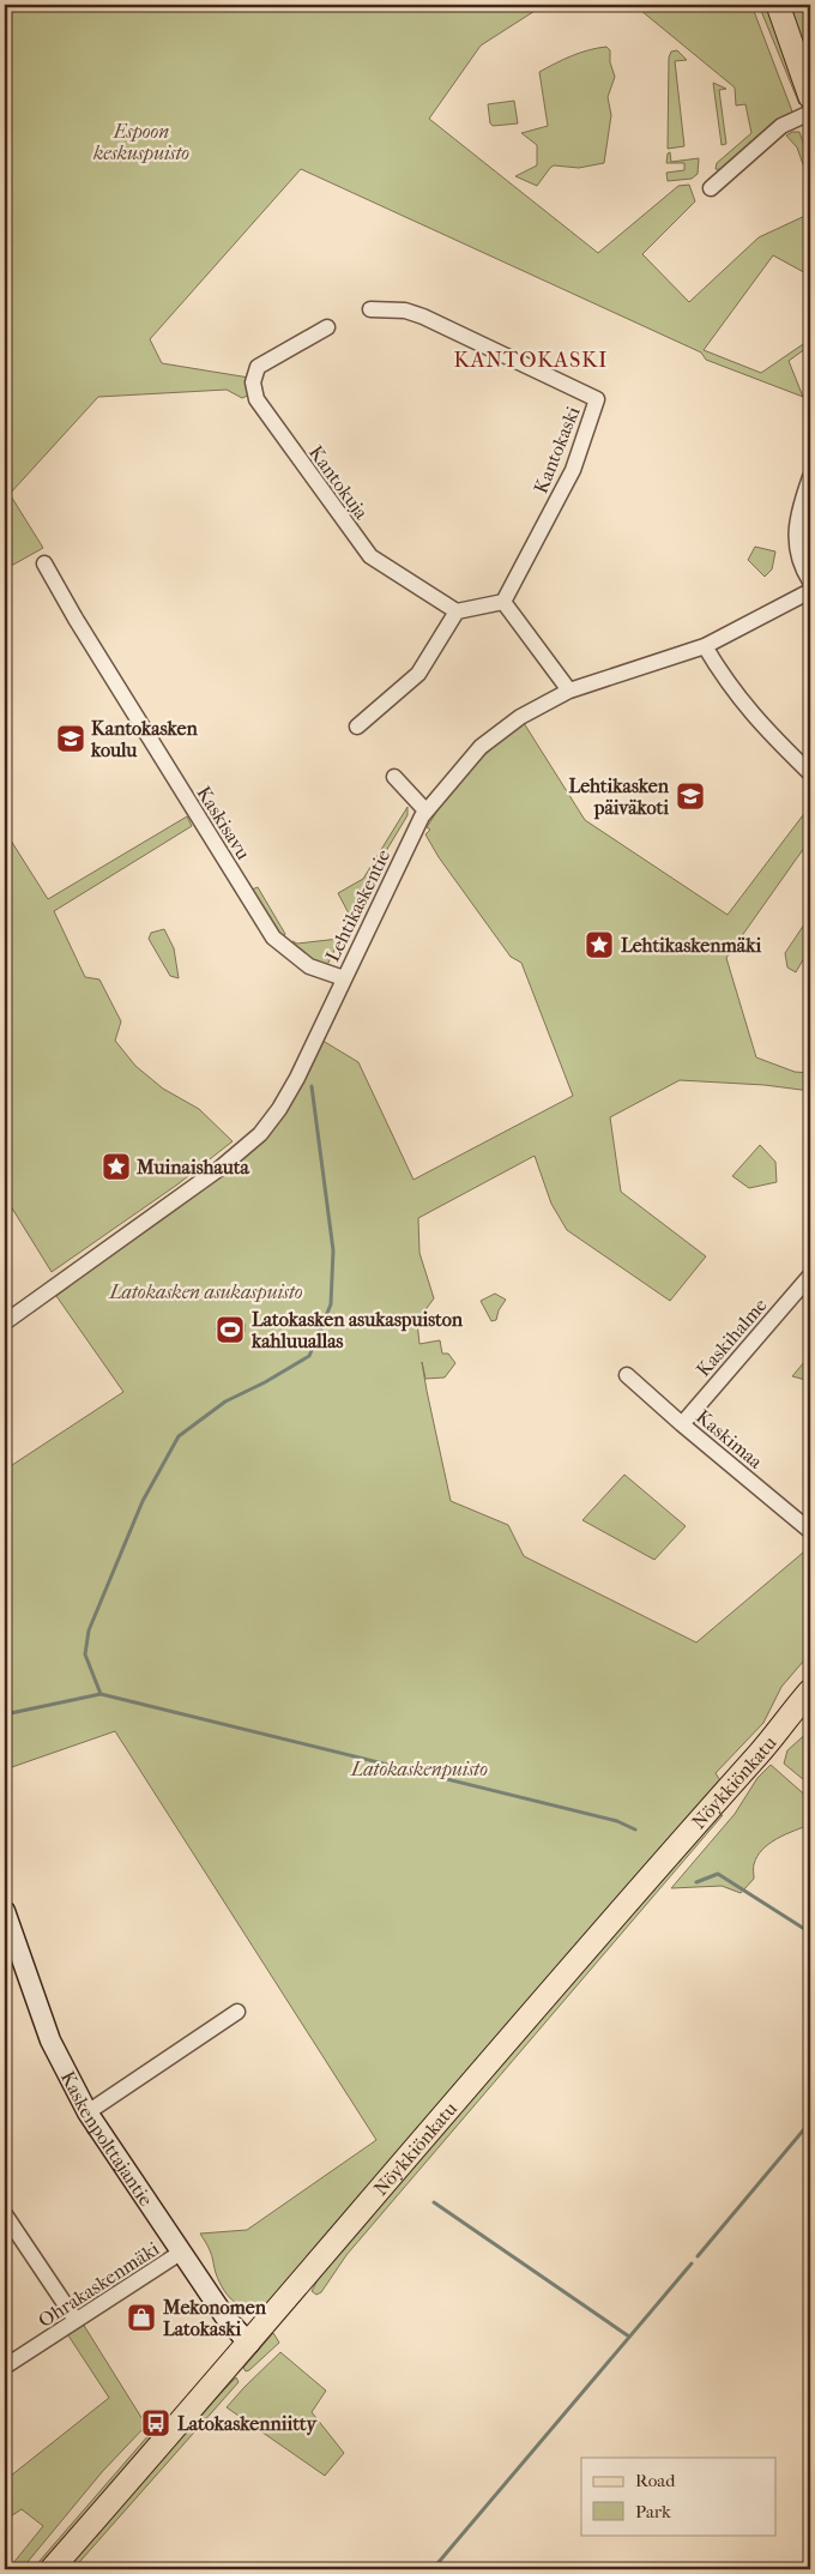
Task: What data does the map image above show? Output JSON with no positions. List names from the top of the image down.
{
  "streets": {
    "main road": ["Nöykkiönkatu"],
    "street": [
      "Kantokaski",
      "Kantokuja",
      "Kaskisavu",
      "Lehtikaskentie",
      "Kaskihalme",
      "Kaskimaa",
      "Kaskenpolttajantie",
      "Ohrakaskenmäki"
    ]
  },
  "crossings": [
    ["Kaskisavu", "Lehtikaskentie"],
    ["Kaskihalme", "Kaskimaa"],
    ["Nöykkiönkatu", "Kaskenpolttajantie"],
    ["Kaskenpolttajantie", "Ohrakaskenmäki"]
  ],
  "districts": ["KANTOKASKI"],
  "parks": ["Espoon keskuspuisto", "Latokasken asukaspuisto", "Latokaskenpuisto"],
  "places": {
    "school or university": ["Kantokasken koulu", "Lehtikasken päiväkoti"],
    "place": ["Lehtikaskenmäki", "Muinaishauta"],
    "sports": ["Latokasken asukaspuiston kahluuallas"],
    "shop": ["Mekonomen Latokaski"],
    "bus stop": ["Latokaskenniitty"]
  },
  "legend": ["Road", "Park"]
}
